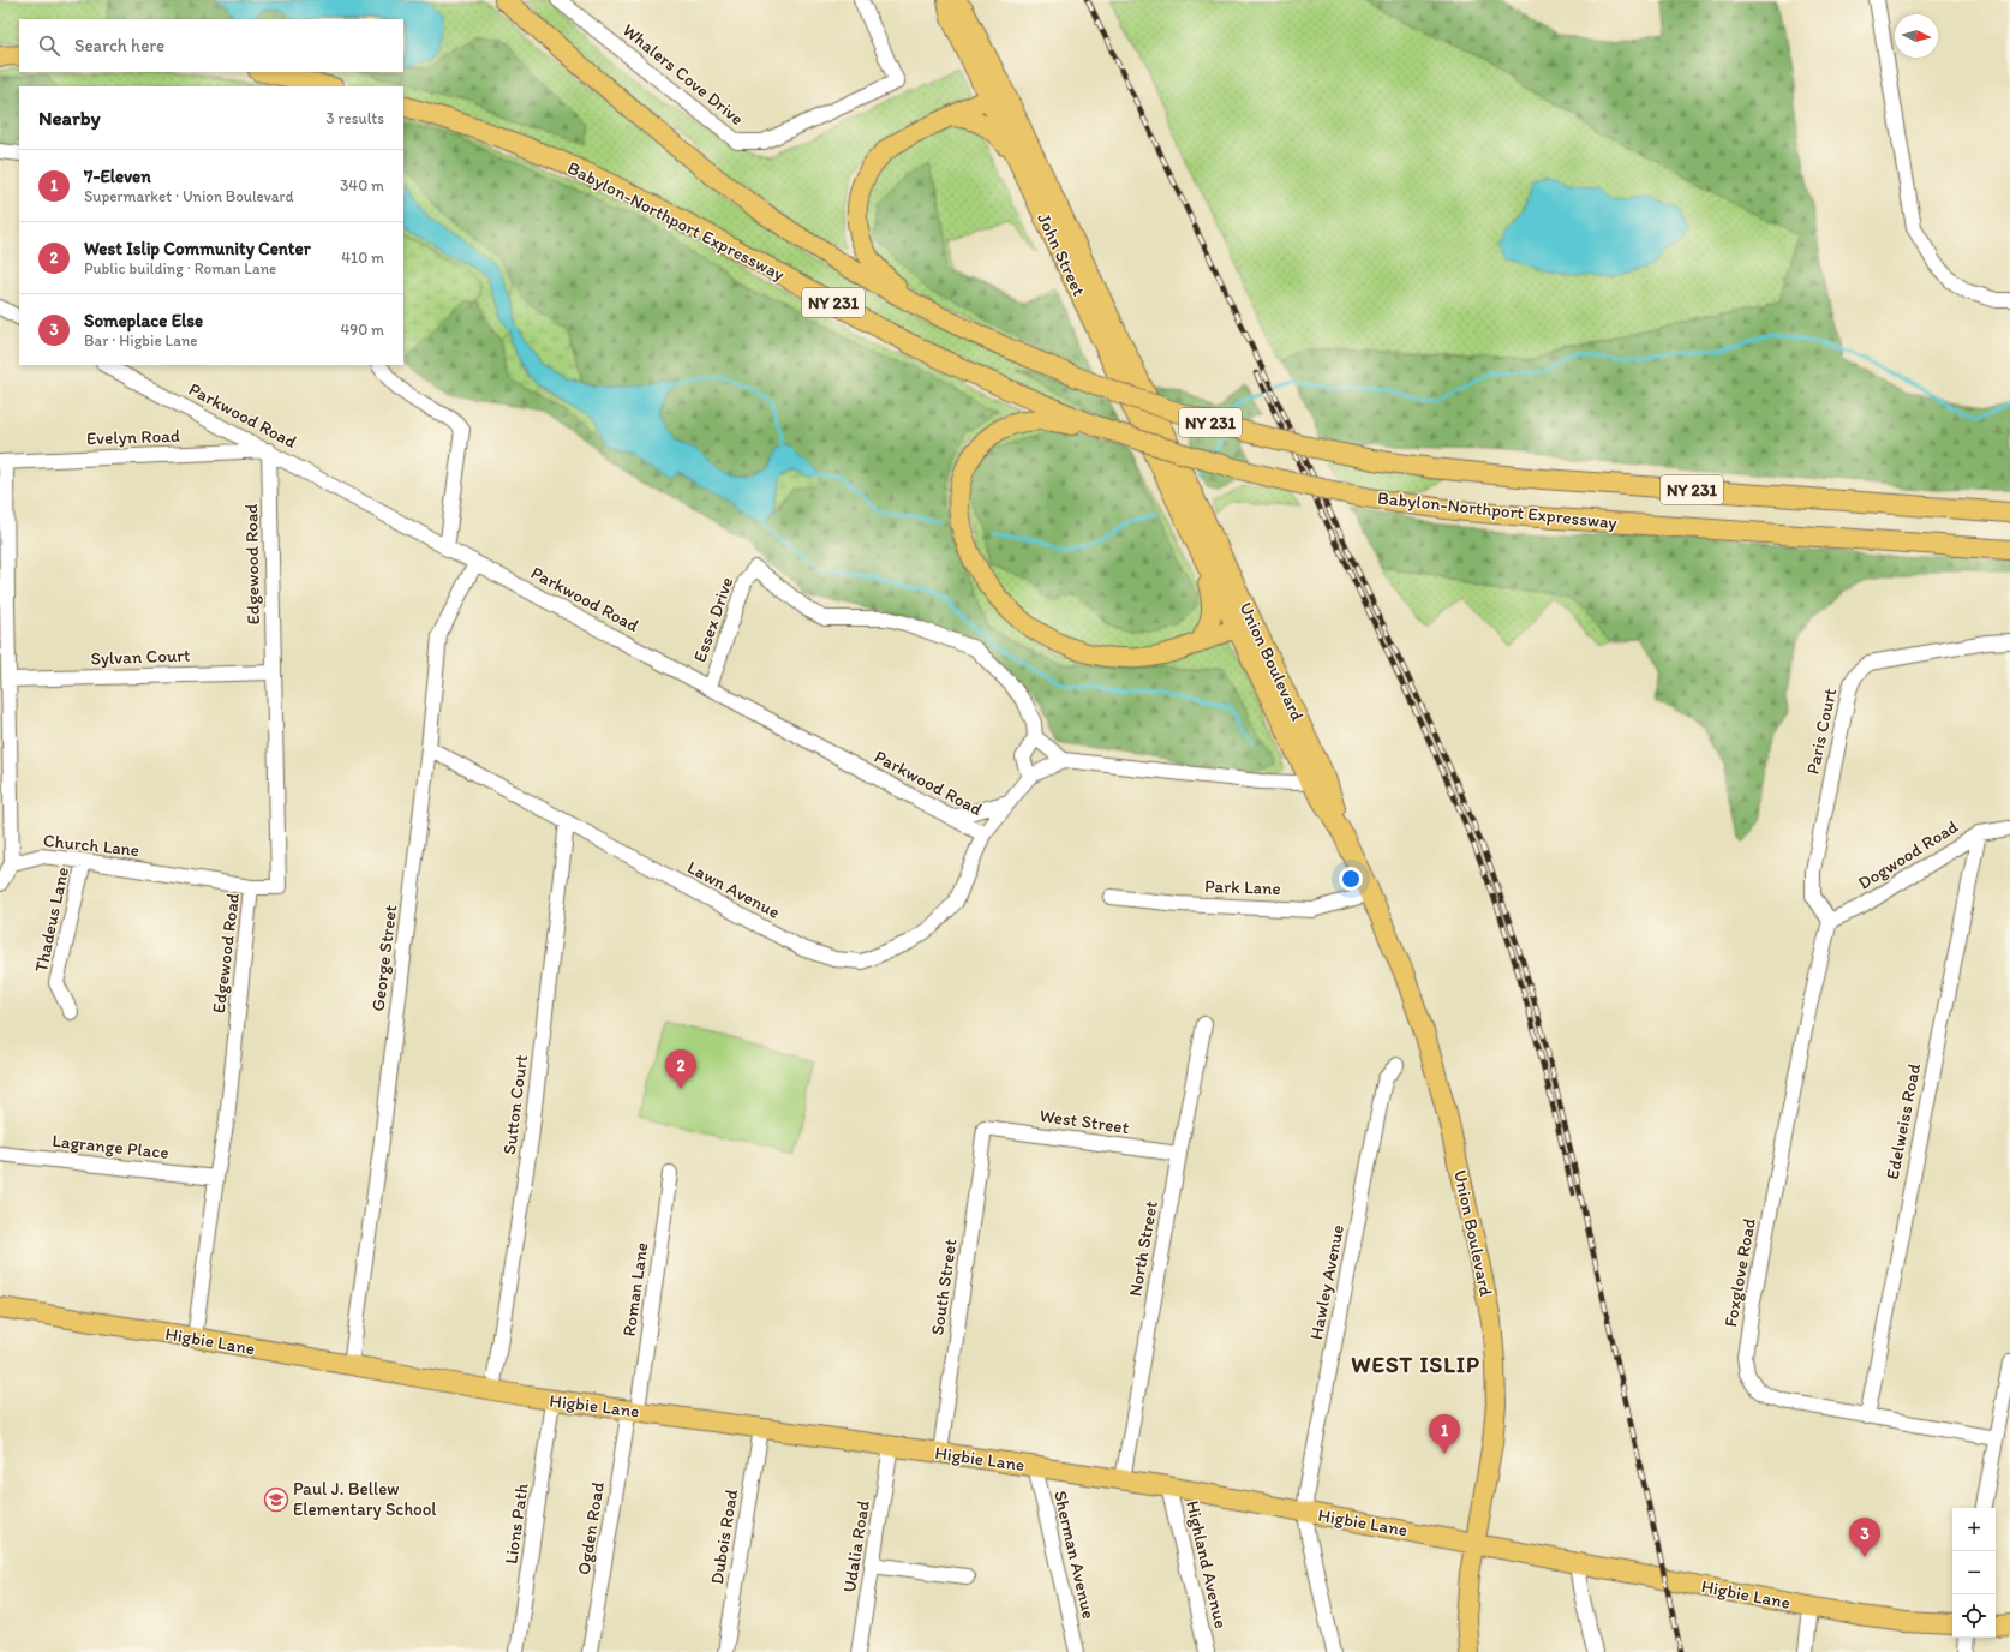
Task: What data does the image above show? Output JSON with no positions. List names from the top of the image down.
{
  "streets": {
    "main road": [
      "Babylon-Northport Expressway",
      "John Street",
      "NY 231",
      "Union Boulevard",
      "Higbie Lane"
    ],
    "street": [
      "Whalers Cove Drive",
      "Parkwood Road",
      "Evelyn Road",
      "Edgewood Road",
      "Essex Drive",
      "Sylvan Court",
      "Paris Court",
      "Church Lane",
      "Dogwood Road",
      "Park Lane",
      "Lawn Avenue",
      "Thadeus Lane",
      "George Street",
      "Sutton Court",
      "West Street",
      "Edelweiss Road",
      "Lagrange Place",
      "North Street",
      "Foxglove Road",
      "Hawley Avenue",
      "South Street",
      "Roman Lane",
      "Lions Path",
      "Ogden Road",
      "Dubois Road",
      "Udalia Road",
      "Sherman Avenue",
      "Highland Avenue"
    ]
  },
  "crossings": [
    ["John Street", "Union Boulevard"],
    ["Parkwood Road", "Evelyn Road"],
    ["Parkwood Road", "Edgewood Road"],
    ["Parkwood Road", "Essex Drive"],
    ["Parkwood Road", "Lawn Avenue"],
    ["Parkwood Road", "George Street"],
    ["Evelyn Road", "Edgewood Road"],
    ["Edgewood Road", "Sylvan Court"],
    ["Edgewood Road", "Church Lane"],
    ["Edgewood Road", "Lagrange Place"],
    ["Edgewood Road", "Higbie Lane"],
    ["Union Boulevard", "Park Lane"],
    ["Union Boulevard", "Higbie Lane"],
    ["Paris Court", "Dogwood Road"],
    ["Paris Court", "Foxglove Road"],
    ["Church Lane", "Thadeus Lane"],
    ["Dogwood Road", "Edelweiss Road"],
    ["Dogwood Road", "Foxglove Road"],
    ["Lawn Avenue", "George Street"],
    ["Lawn Avenue", "Sutton Court"],
    ["George Street", "Higbie Lane"],
    ["Sutton Court", "Higbie Lane"],
    ["West Street", "North Street"],
    ["West Street", "South Street"],
    ["Edelweiss Road", "Foxglove Road"],
    ["North Street", "Higbie Lane"],
    ["Hawley Avenue", "Higbie Lane"],
    ["South Street", "Higbie Lane"],
    ["Roman Lane", "Higbie Lane"],
    ["Roman Lane", "Ogden Road"],
    ["Higbie Lane", "Lions Path"],
    ["Higbie Lane", "Ogden Road"],
    ["Higbie Lane", "Dubois Road"],
    ["Higbie Lane", "Udalia Road"],
    ["Higbie Lane", "Sherman Avenue"],
    ["Higbie Lane", "Highland Avenue"]
  ],
  "districts": ["WEST ISLIP"],
  "places": {
    "school or university": ["Paul J. Bellew Elementary School"]
  },
  "north": "right",
  "page": {
    "search": "Search here",
    "heading": ["Nearby", "3 results"],
    "list": [
      {
        "mark": "1",
        "name": "7-Eleven",
        "note": "Supermarket · Union Boulevard",
        "value": "340 m"
      },
      {
        "mark": "2",
        "name": "West Islip Community Center",
        "note": "Public building · Roman Lane",
        "value": "410 m"
      },
      {
        "mark": "3",
        "name": "Someplace Else",
        "note": "Bar · Higbie Lane",
        "value": "490 m"
      }
    ],
    "pins": ["2", "1", "3"],
    "map_buttons": ["+", "−"]
  }
}
